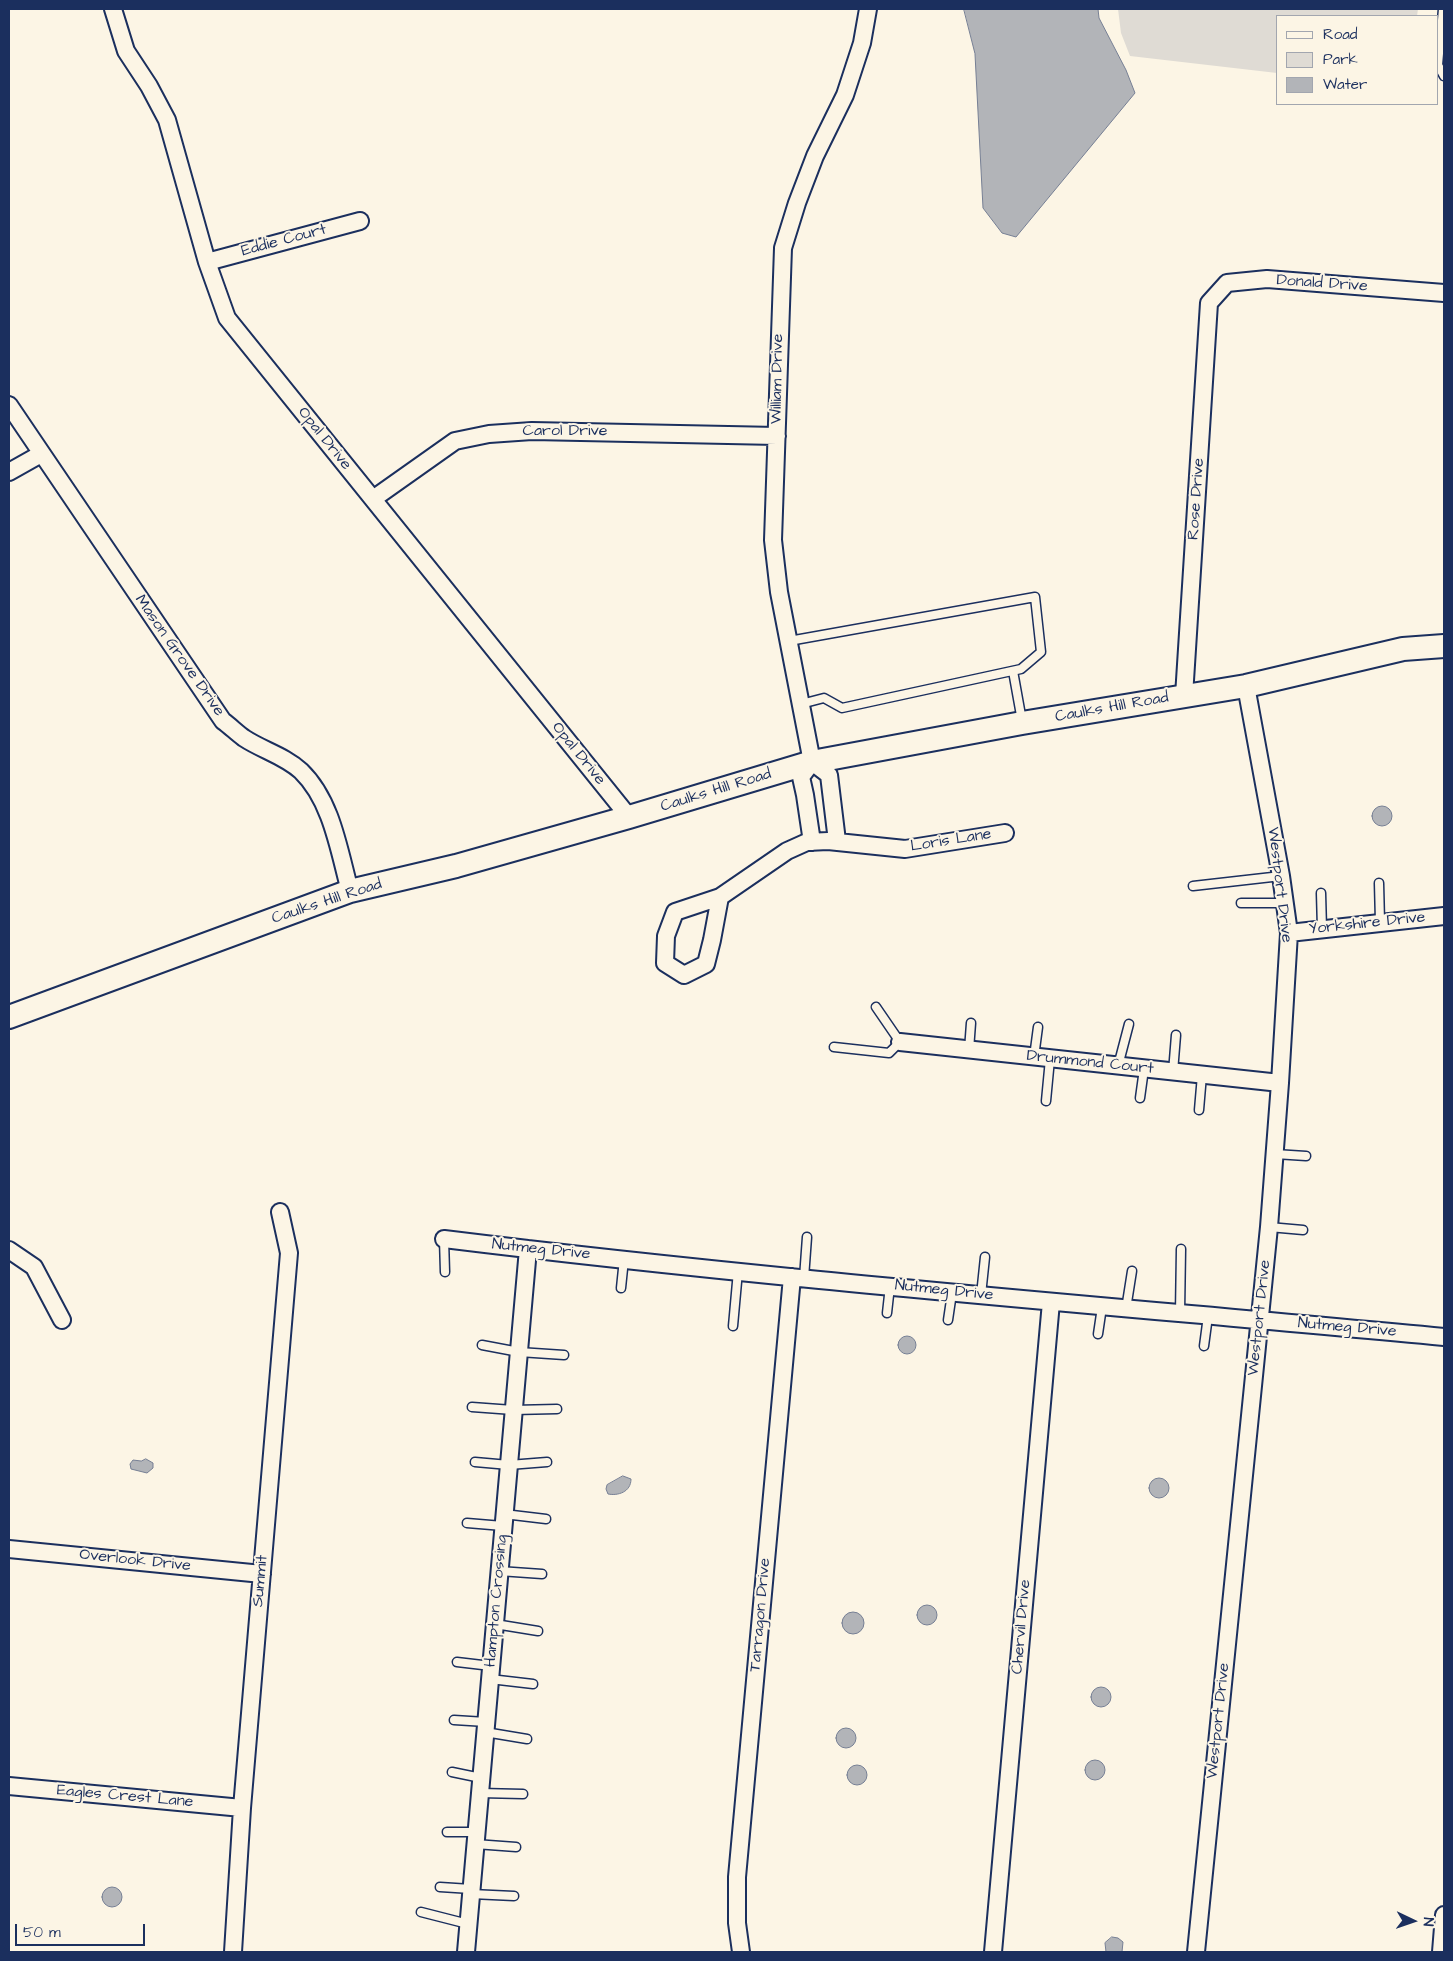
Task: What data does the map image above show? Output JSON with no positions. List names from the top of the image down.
{
  "streets": {
    "main road": ["Caulks Hill Road"],
    "street": [
      "Eddie Court",
      "Donald Drive",
      "William Drive",
      "Carol Drive",
      "Opal Drive",
      "Rose Drive",
      "Mason Grove Drive",
      "Loris Lane",
      "Westport Drive",
      "Yorkshire Drive",
      "Drummond Court",
      "Nutmeg Drive",
      "Overlook Drive",
      "Summit",
      "Hampton Crossing",
      "Tarragon Drive",
      "Chervil Drive",
      "Eagles Crest Lane"
    ]
  },
  "crossings": [
    ["Eddie Court", "Opal Drive"],
    ["Donald Drive", "Rose Drive"],
    ["William Drive", "Carol Drive"],
    ["William Drive", "Caulks Hill Road"],
    ["Carol Drive", "Opal Drive"],
    ["Opal Drive", "Caulks Hill Road"],
    ["Rose Drive", "Caulks Hill Road"],
    ["Mason Grove Drive", "Caulks Hill Road"],
    ["Caulks Hill Road", "Westport Drive"],
    ["Westport Drive", "Yorkshire Drive"],
    ["Westport Drive", "Drummond Court"],
    ["Westport Drive", "Nutmeg Drive"],
    ["Nutmeg Drive", "Hampton Crossing"],
    ["Nutmeg Drive", "Tarragon Drive"],
    ["Nutmeg Drive", "Chervil Drive"],
    ["Overlook Drive", "Summit"],
    ["Summit", "Eagles Crest Lane"]
  ],
  "legend": ["Road", "Park", "Water"],
  "scale_bar": "50 m",
  "north": "right"
}
